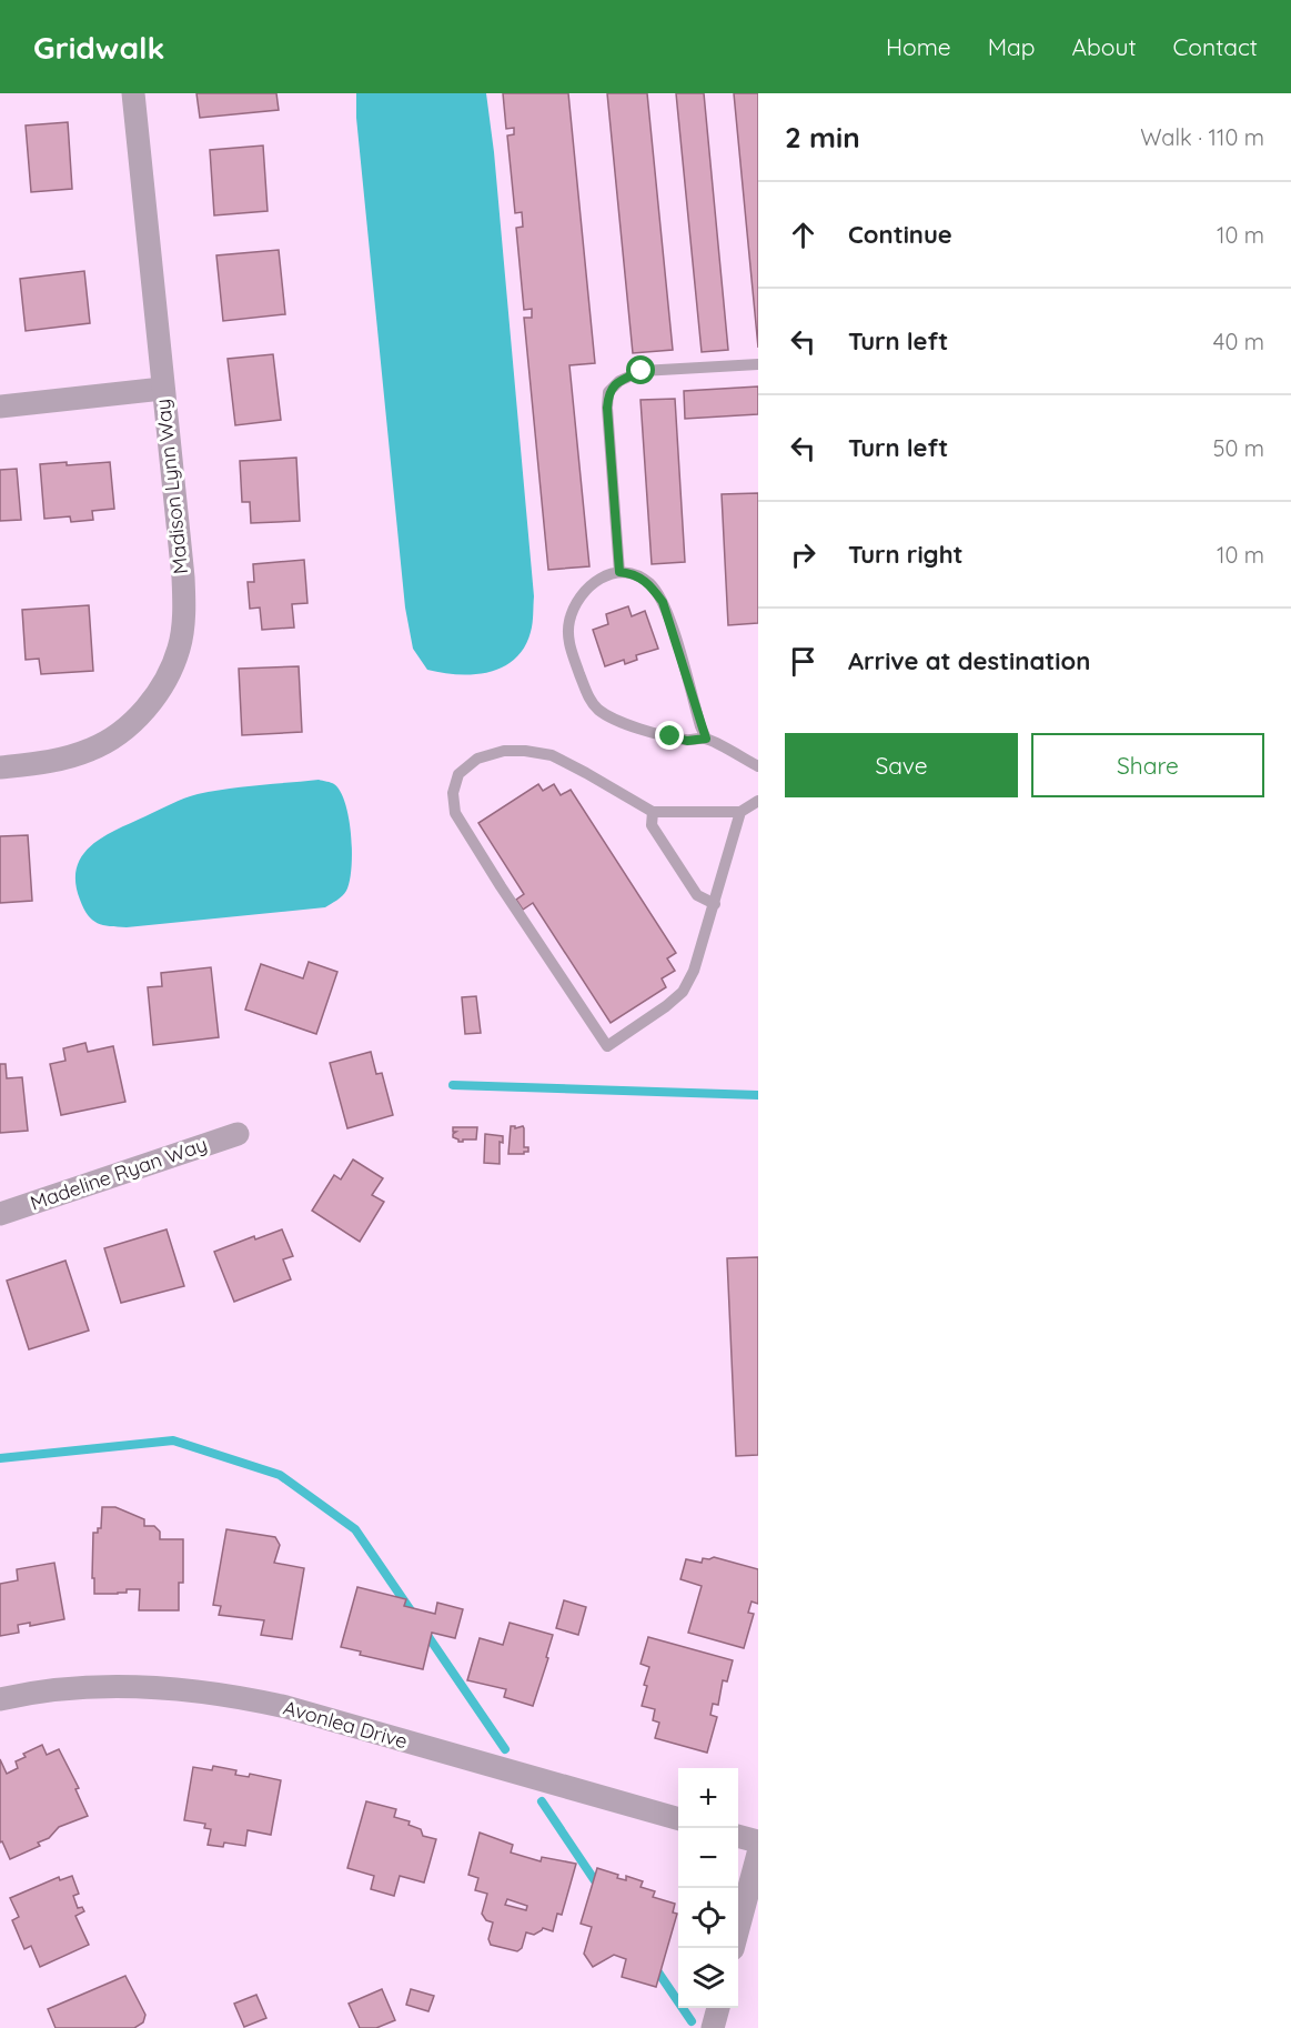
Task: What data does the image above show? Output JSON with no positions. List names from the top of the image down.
{
  "streets": {
    "street": ["Madison Lynn Way", "Madeline Ryan Way", "Avonlea Drive"]
  },
  "page": {
    "header": "Gridwalk",
    "nav": [
      "Home",
      "Map",
      "About",
      "Contact"
    ],
    "heading": ["2 min", "Walk · 110 m"],
    "list": [
      ["Continue", "10 m"],
      ["Turn left", "40 m"],
      ["Turn left", "50 m"],
      ["Turn right", "10 m"],
      "Arrive at destination"
    ],
    "buttons": ["Save", "Share"],
    "map_buttons": ["+", "−"]
  }
}
